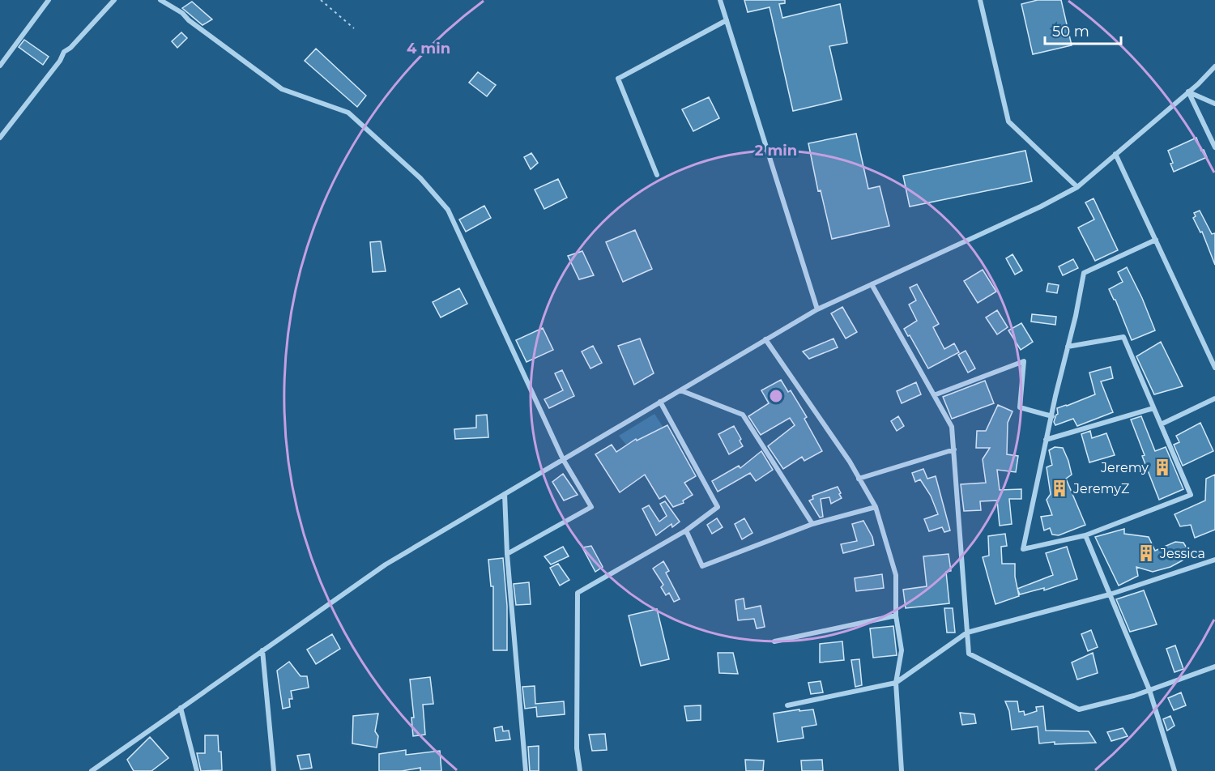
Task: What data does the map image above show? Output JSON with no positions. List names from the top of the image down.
{
  "places": {
    "building": ["Jeremy", "JeremyZ", "Jessica"]
  },
  "scale_bar": "50 m",
  "rings": ["4 min", "2 min"]
}
